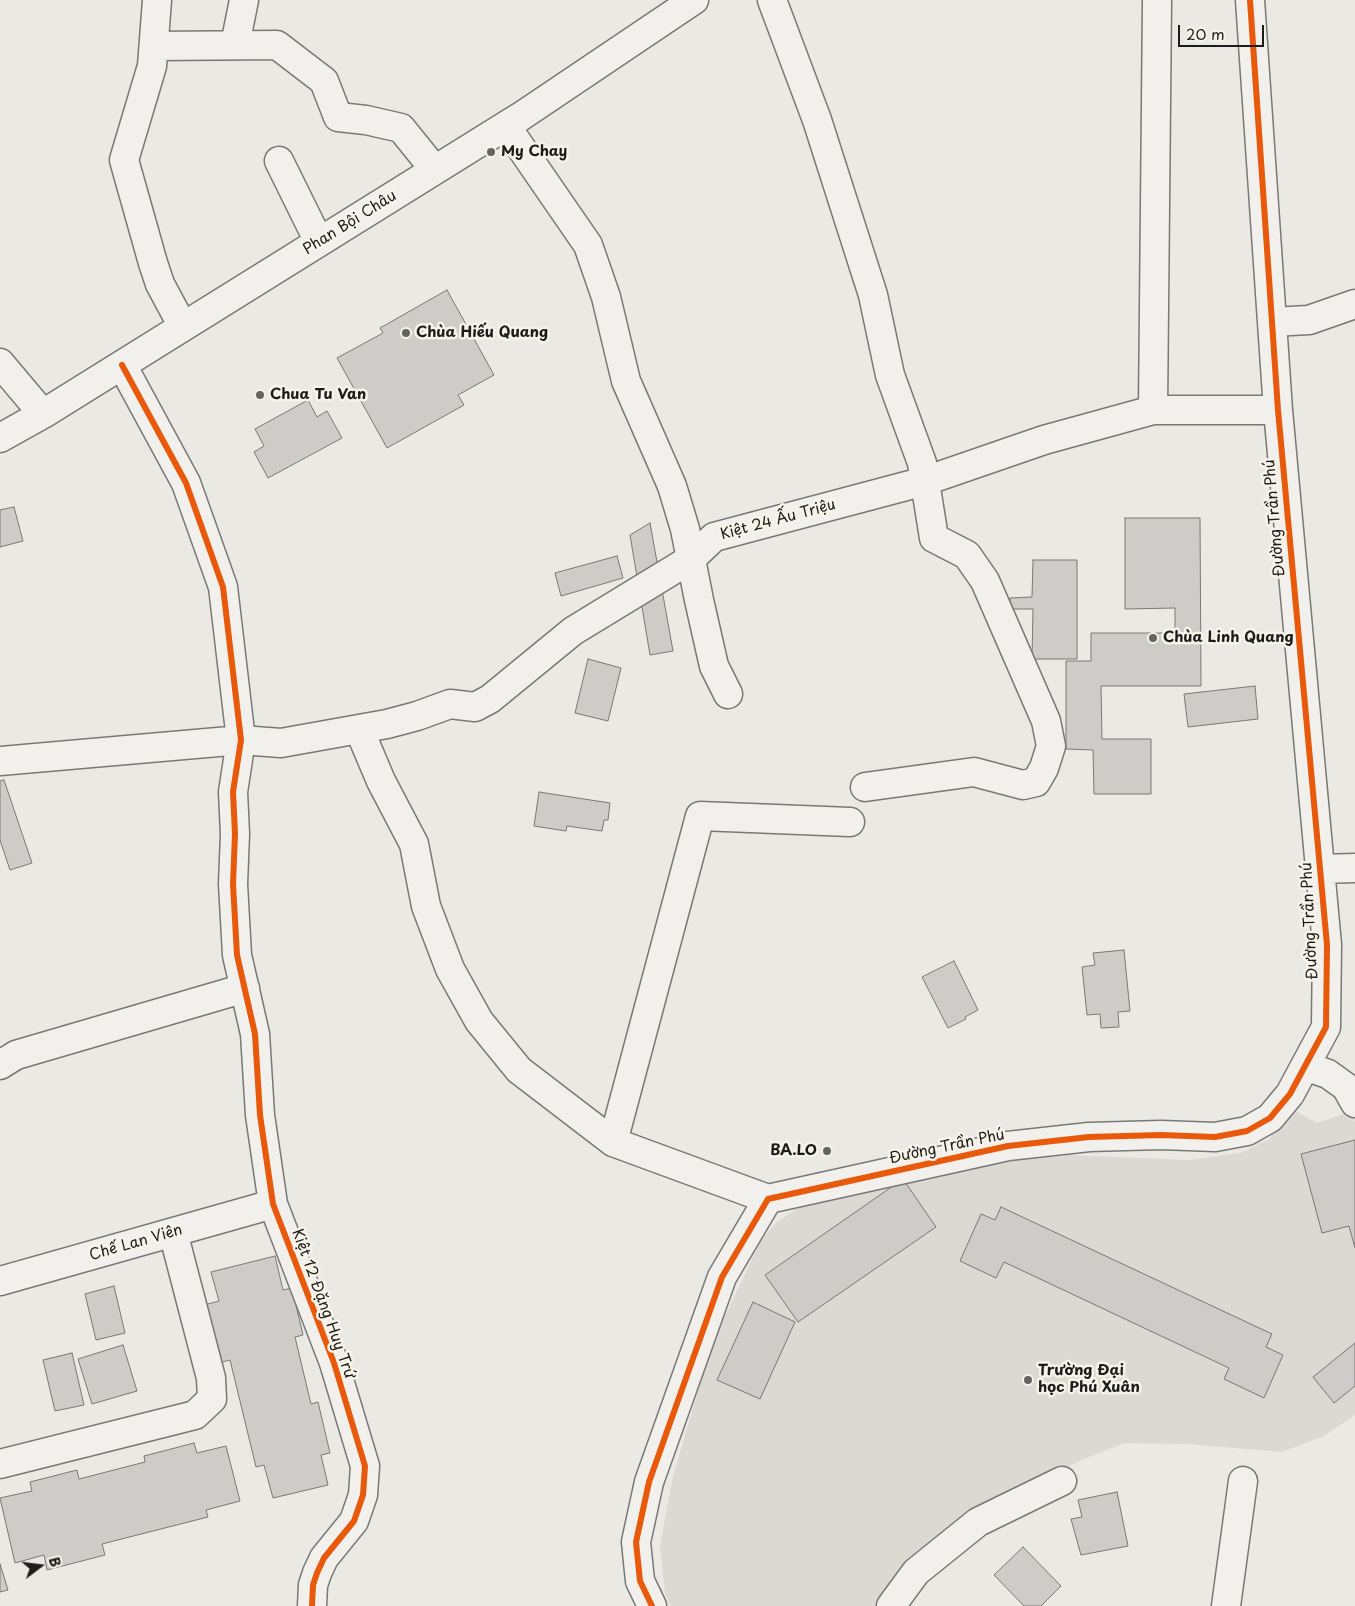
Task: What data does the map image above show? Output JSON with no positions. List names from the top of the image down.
{
  "streets": {
    "street": [
      "Phan Bội Châu",
      "Đường Trần Phú",
      "Kiệt 24 Ấu Triệu",
      "Chế Lan Viên",
      "Kiệt 12 Đặng Huy Trứ"
    ]
  },
  "crossings": [
    ["Phan Bội Châu", "Kiệt 12 Đặng Huy Trứ"],
    ["Đường Trần Phú", "Kiệt 24 Ấu Triệu"],
    ["Kiệt 24 Ấu Triệu", "Kiệt 12 Đặng Huy Trứ"],
    ["Chế Lan Viên", "Kiệt 12 Đặng Huy Trứ"]
  ],
  "places": [
    "My Chay",
    "Chùa Hiếu Quang",
    "Chua Tu Van",
    "Chùa Linh Quang",
    "BA.LO",
    "Trường Đại học Phú Xuân"
  ],
  "scale_bar": "20 m",
  "north": "right"
}
